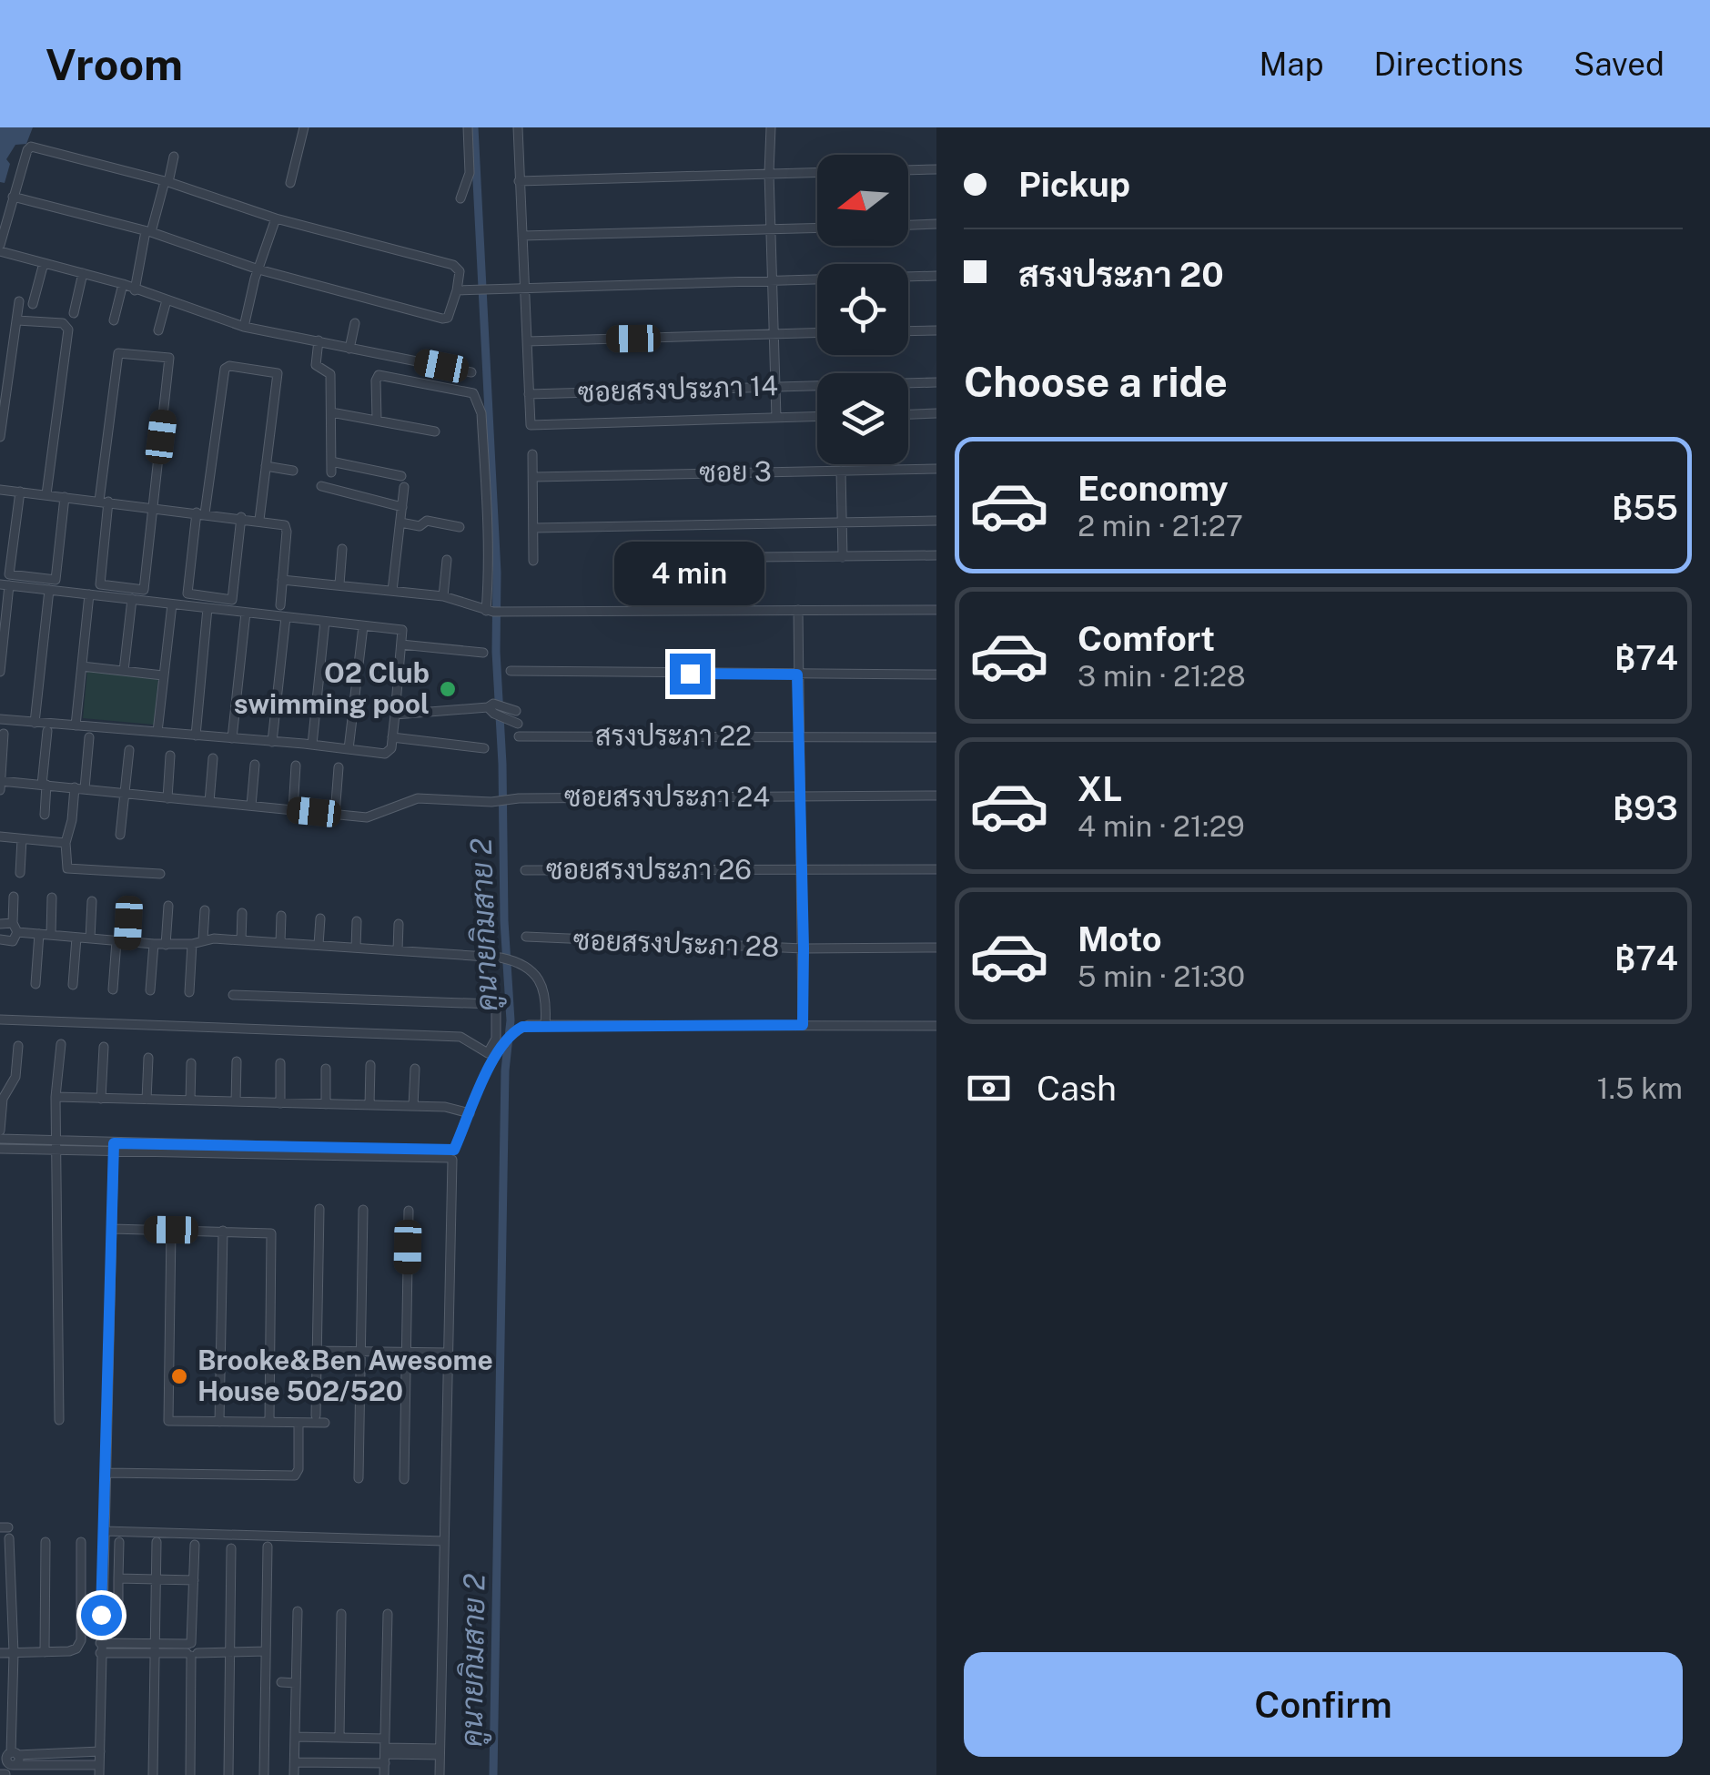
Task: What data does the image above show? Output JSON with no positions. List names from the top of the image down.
{
  "streets": {
    "street": [
      "ซอยสรงประภา 14",
      "ซอย 3",
      "สรงประภา 22",
      "ซอยสรงประภา 24",
      "ซอยสรงประภา 26",
      "ซอยสรงประภา 28"
    ]
  },
  "water": ["คูนายกิมสาย 2"],
  "places": ["O2 Club swimming pool", "Brooke&Ben Awesome House 502/520"],
  "north": "left",
  "page": {
    "header": "Vroom",
    "nav": ["Map", "Directions", "Saved"],
    "banner": ["Pickup", "สรงประภา 20"],
    "heading": "Choose a ride",
    "list": [
      {
        "name": "Economy",
        "note": "2 min · 21:27",
        "value": "฿55"
      },
      {
        "name": "Comfort",
        "note": "3 min · 21:28",
        "value": "฿74"
      },
      {
        "name": "XL",
        "note": "4 min · 21:29",
        "value": "฿93"
      },
      {
        "name": "Moto",
        "note": "5 min · 21:30",
        "value": "฿74"
      }
    ],
    "bubble": "4 min",
    "pay": ["Cash", "1.5 km"],
    "buttons": "Confirm"
  }
}
